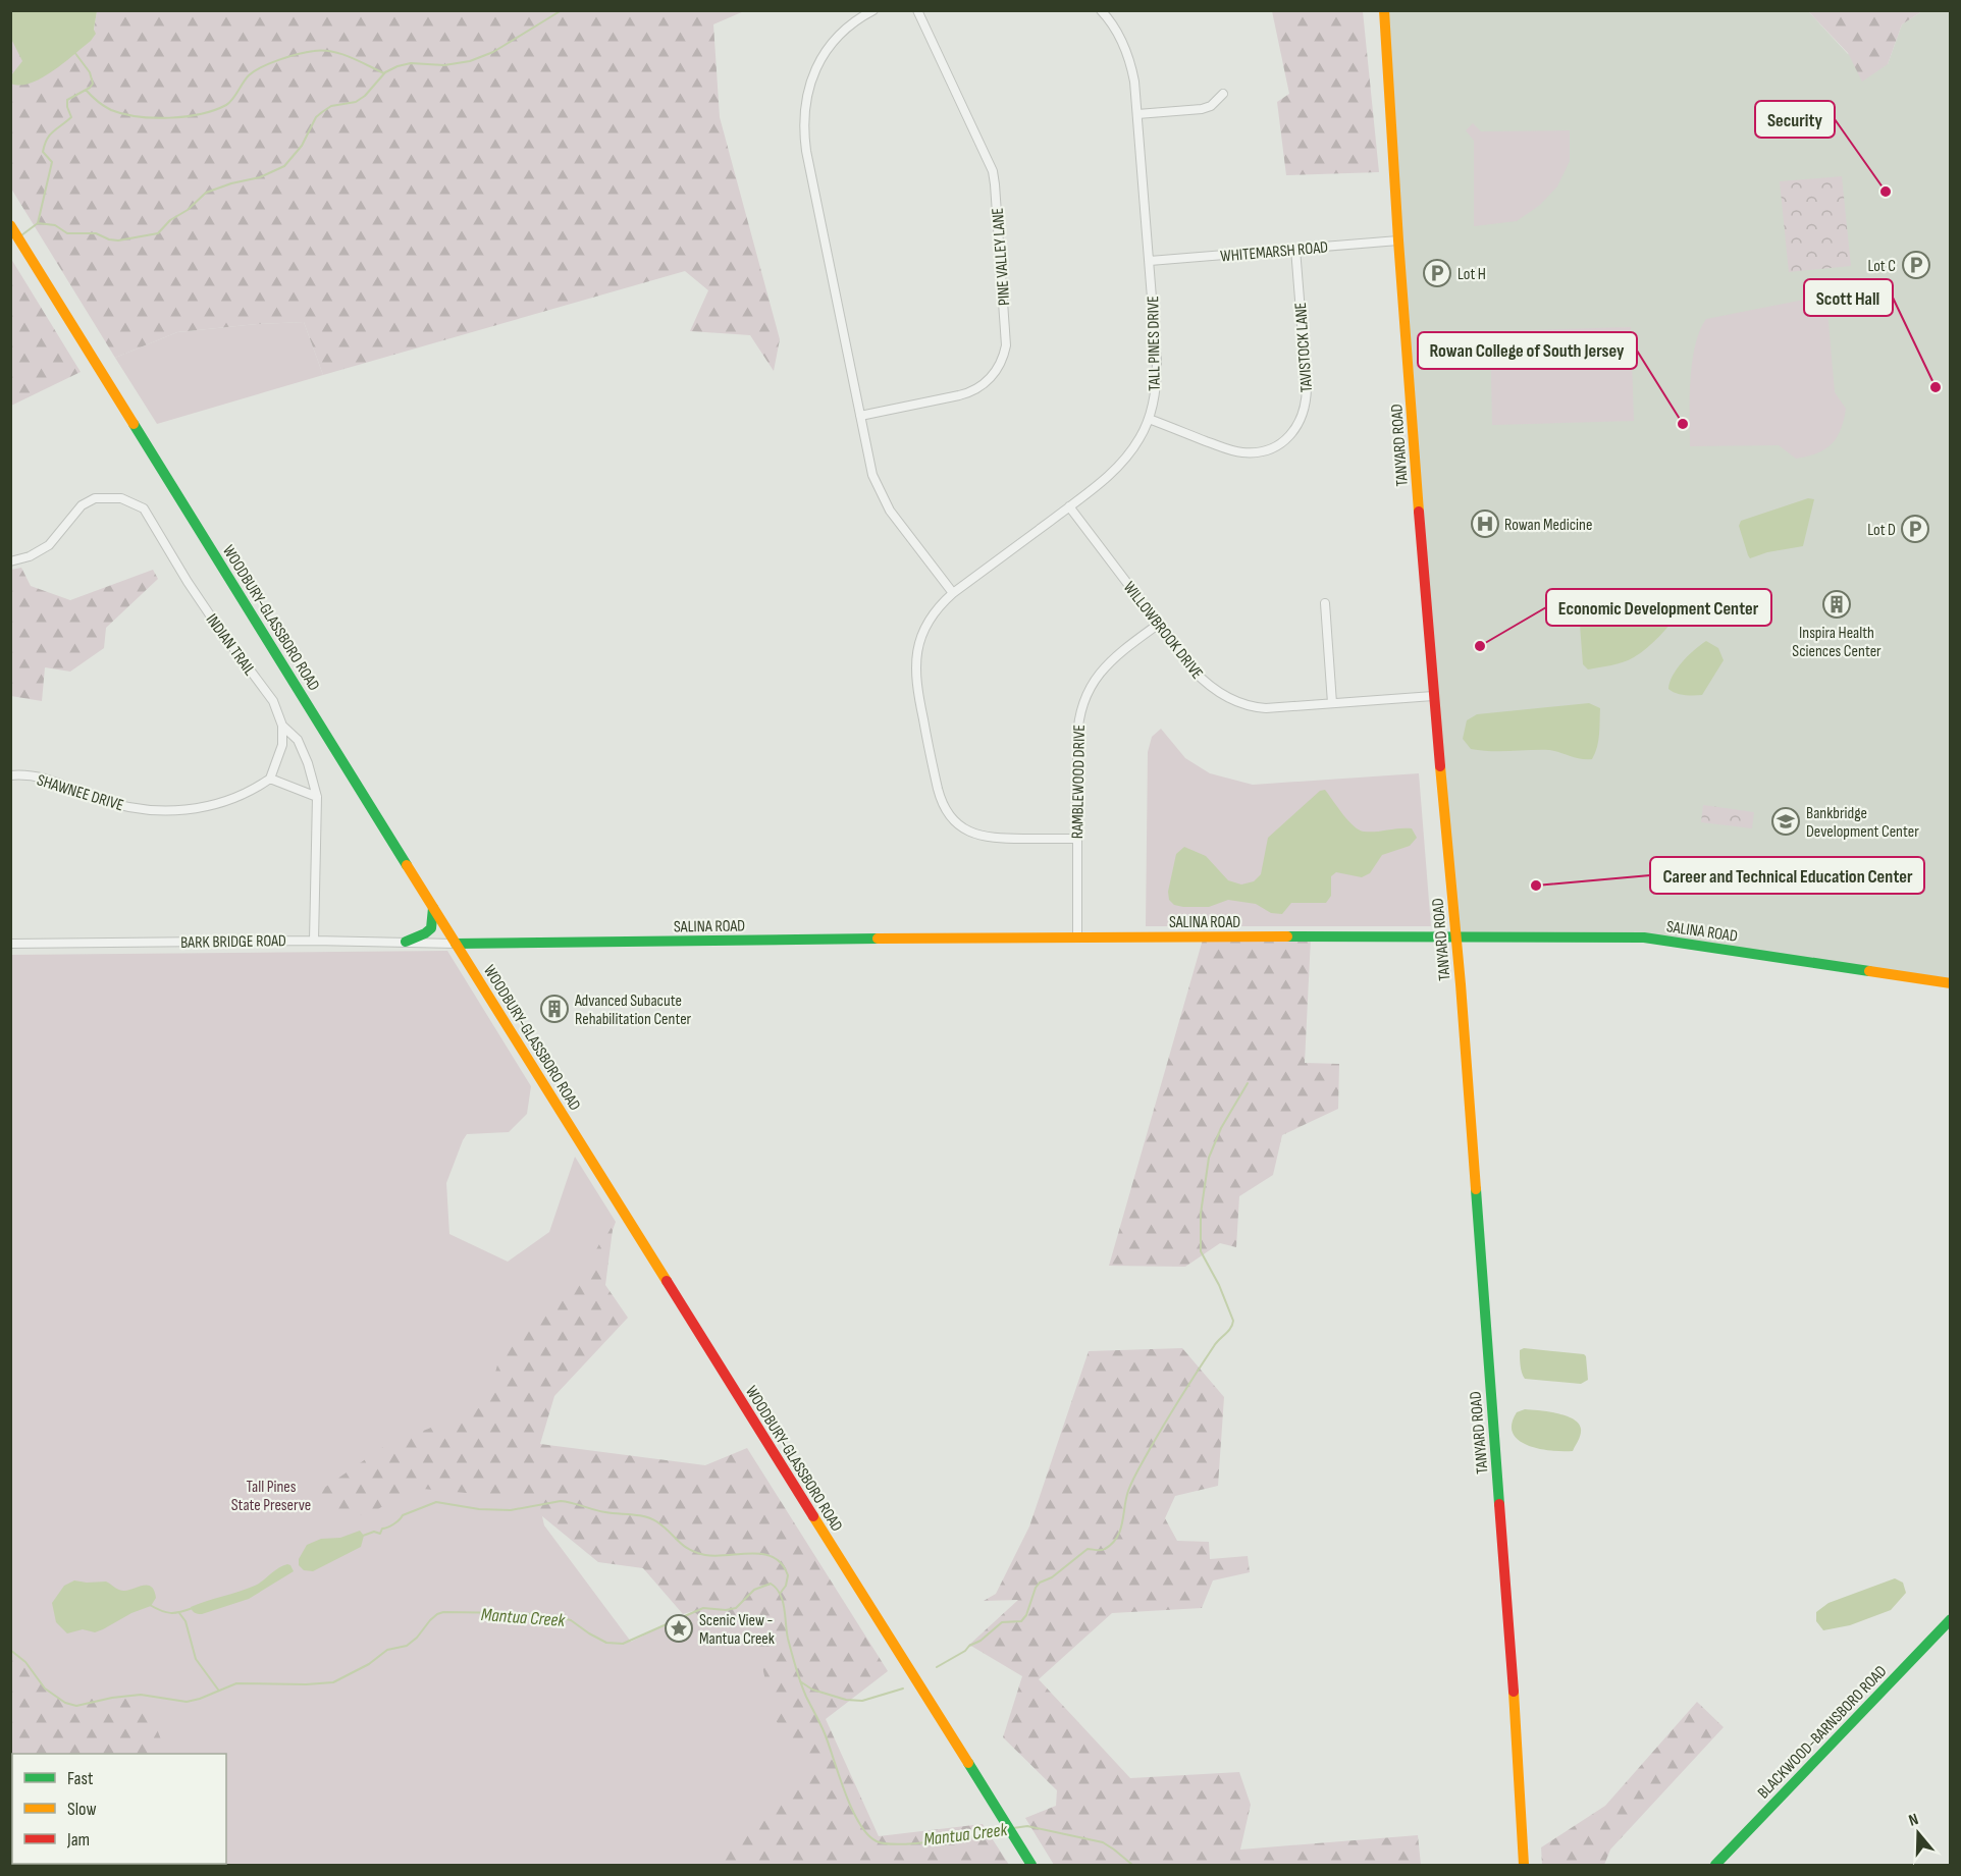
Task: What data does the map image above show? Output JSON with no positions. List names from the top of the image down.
{
  "streets": {
    "street": [
      "WHITEMARSH ROAD",
      "PINE VALLEY LANE",
      "TALL PINES DRIVE",
      "TAVISTOCK LANE",
      "TANYARD ROAD",
      "WOODBURY-GLASSBORO ROAD",
      "WILLOWBROOK DRIVE",
      "INDIAN TRAIL",
      "RAMBLEWOOD DRIVE",
      "SHAWNEE DRIVE",
      "SALINA ROAD",
      "BARK BRIDGE ROAD",
      "BLACKWOOD-BARNSBORO ROAD"
    ]
  },
  "crossings": [
    ["WHITEMARSH ROAD", "TALL PINES DRIVE"],
    ["WHITEMARSH ROAD", "TAVISTOCK LANE"],
    ["WHITEMARSH ROAD", "TANYARD ROAD"],
    ["TALL PINES DRIVE", "TAVISTOCK LANE"],
    ["TALL PINES DRIVE", "WILLOWBROOK DRIVE"],
    ["TALL PINES DRIVE", "RAMBLEWOOD DRIVE"],
    ["TANYARD ROAD", "WILLOWBROOK DRIVE"],
    ["TANYARD ROAD", "SALINA ROAD"],
    ["WOODBURY-GLASSBORO ROAD", "SALINA ROAD"],
    ["WOODBURY-GLASSBORO ROAD", "BARK BRIDGE ROAD"],
    ["WILLOWBROOK DRIVE", "RAMBLEWOOD DRIVE"],
    ["INDIAN TRAIL", "BARK BRIDGE ROAD"],
    ["RAMBLEWOOD DRIVE", "SALINA ROAD"],
    ["SALINA ROAD", "BARK BRIDGE ROAD"]
  ],
  "water": ["Mantua Creek"],
  "parks": ["Tall Pines State Preserve"],
  "places": {
    "other": [
      "Security",
      "Scott Hall",
      "Rowan College of South Jersey",
      "Economic Development Center",
      "Career and Technical Education Center"
    ],
    "parking": ["Lot C", "Lot H", "Lot D"],
    "hospital": ["Rowan Medicine"],
    "building": ["Inspira Health Sciences Center", "Advanced Subacute Rehabilitation Center"],
    "school or university": ["Bankbridge Development Center"],
    "place": ["Scenic View - Mantua Creek"]
  },
  "legend": ["Fast", "Slow", "Jam"],
  "north": "top"
}
